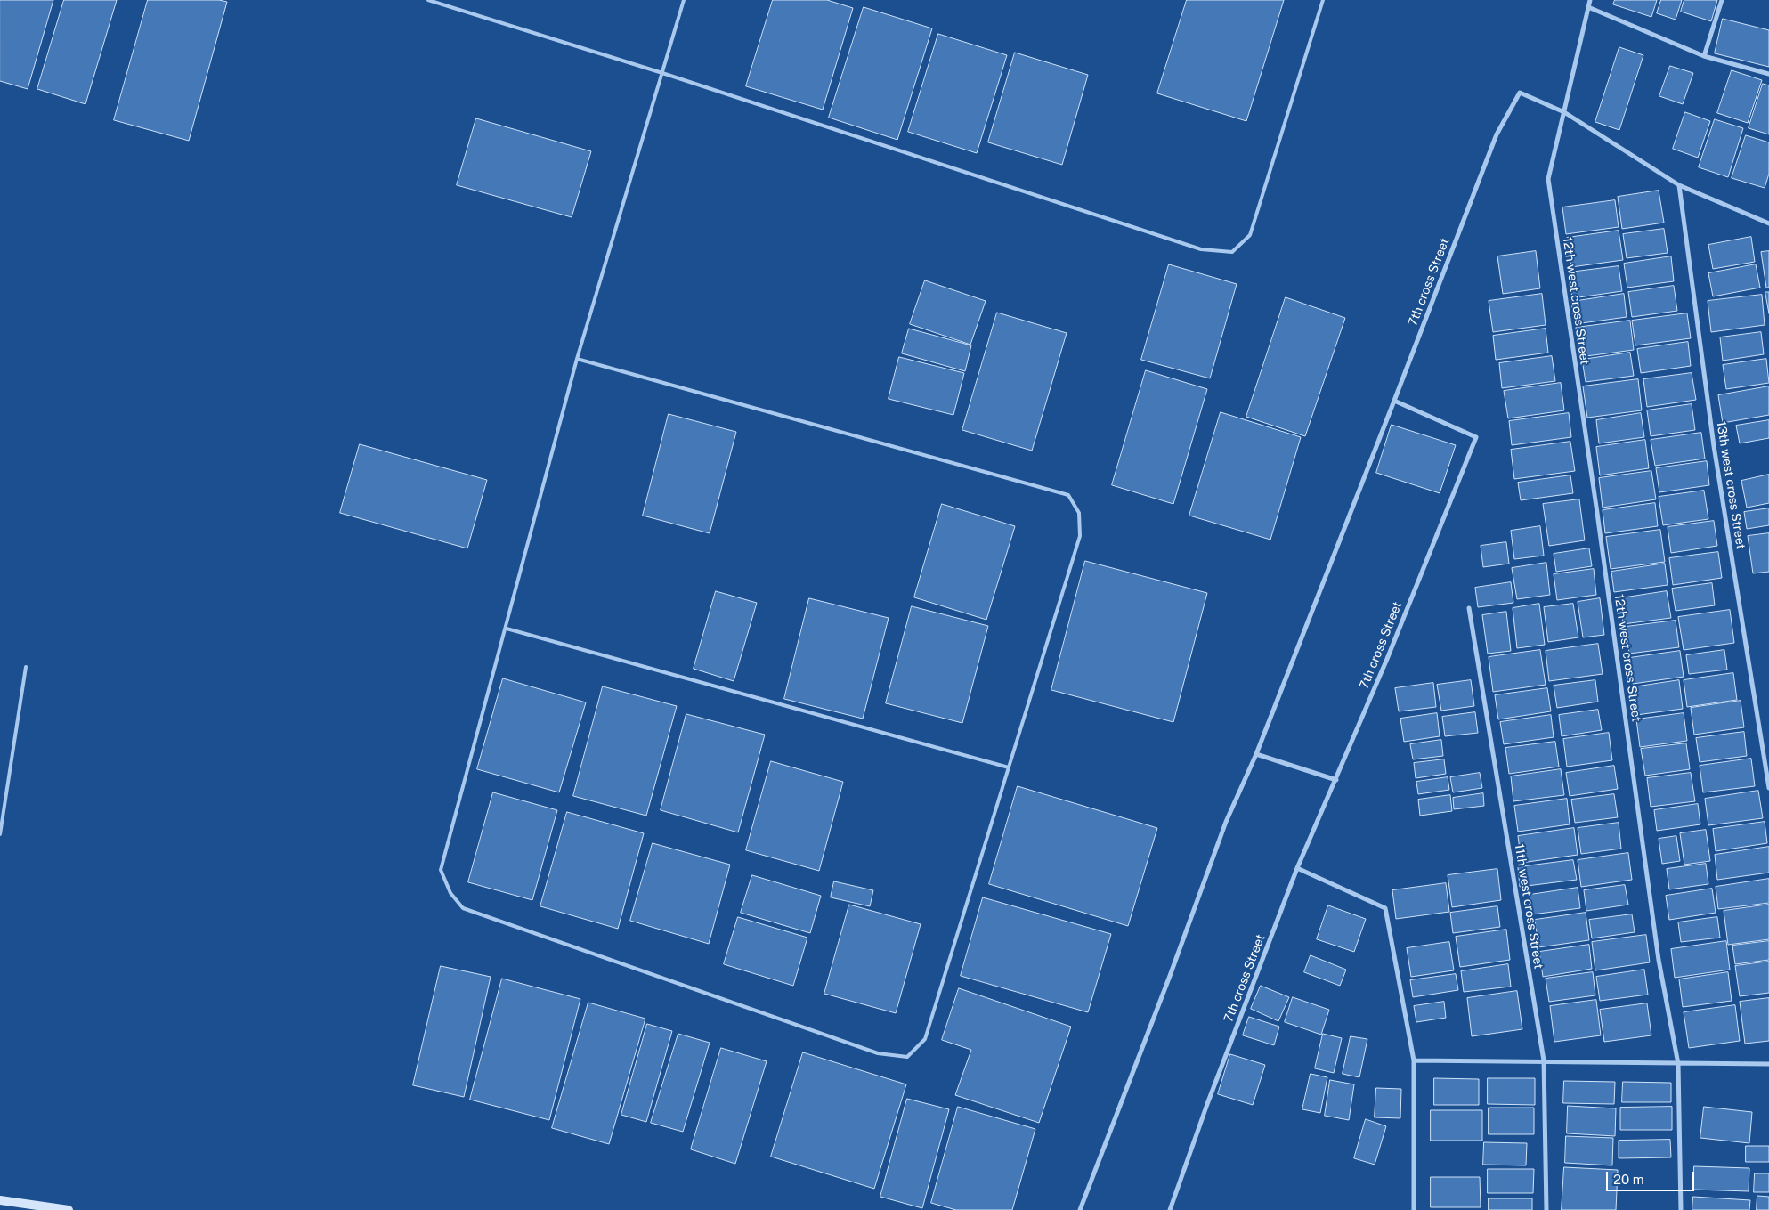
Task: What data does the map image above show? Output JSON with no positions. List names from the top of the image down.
{
  "streets": {
    "street": [
      "7th cross Street",
      "12th west cross Street",
      "13th west cross Street",
      "11th west cross Street"
    ]
  },
  "crossings": [
    ["7th cross Street", "12th west cross Street"]
  ],
  "scale_bar": "20 m"
}
